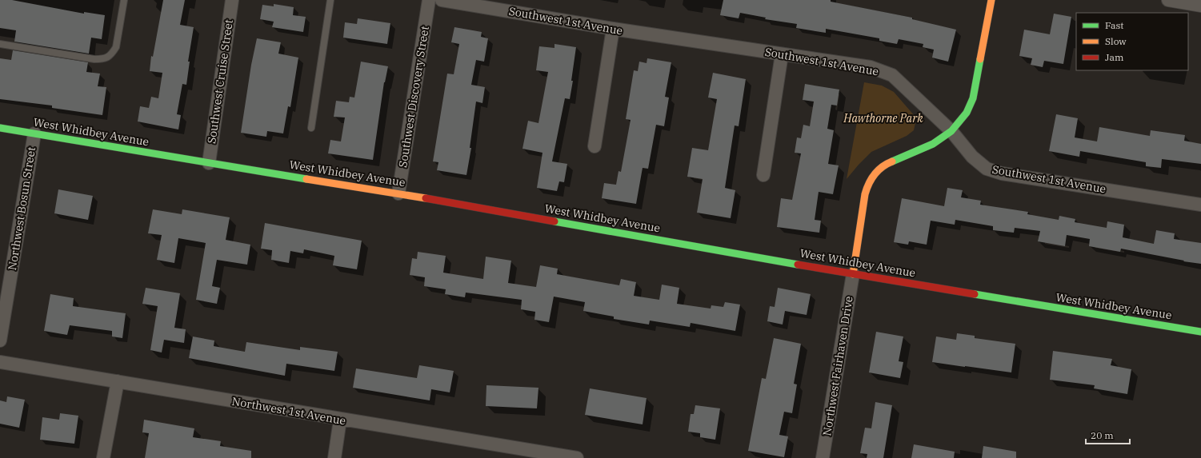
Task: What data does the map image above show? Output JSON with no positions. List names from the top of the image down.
{
  "streets": {
    "street": [
      "Southwest 1st Avenue",
      "Southwest Cruise Street",
      "Southwest Discovery Street",
      "West Whidbey Avenue",
      "Northwest Bosun Street",
      "Northwest Fairhaven Drive",
      "Northwest 1st Avenue"
    ]
  },
  "crossings": [
    ["Southwest Cruise Street", "West Whidbey Avenue"],
    ["Southwest Discovery Street", "West Whidbey Avenue"],
    ["West Whidbey Avenue", "Northwest Bosun Street"],
    ["West Whidbey Avenue", "Northwest Fairhaven Drive"]
  ],
  "parks": ["Hawthorne Park"],
  "legend": ["Fast", "Slow", "Jam"],
  "scale_bar": "20 m"
}
